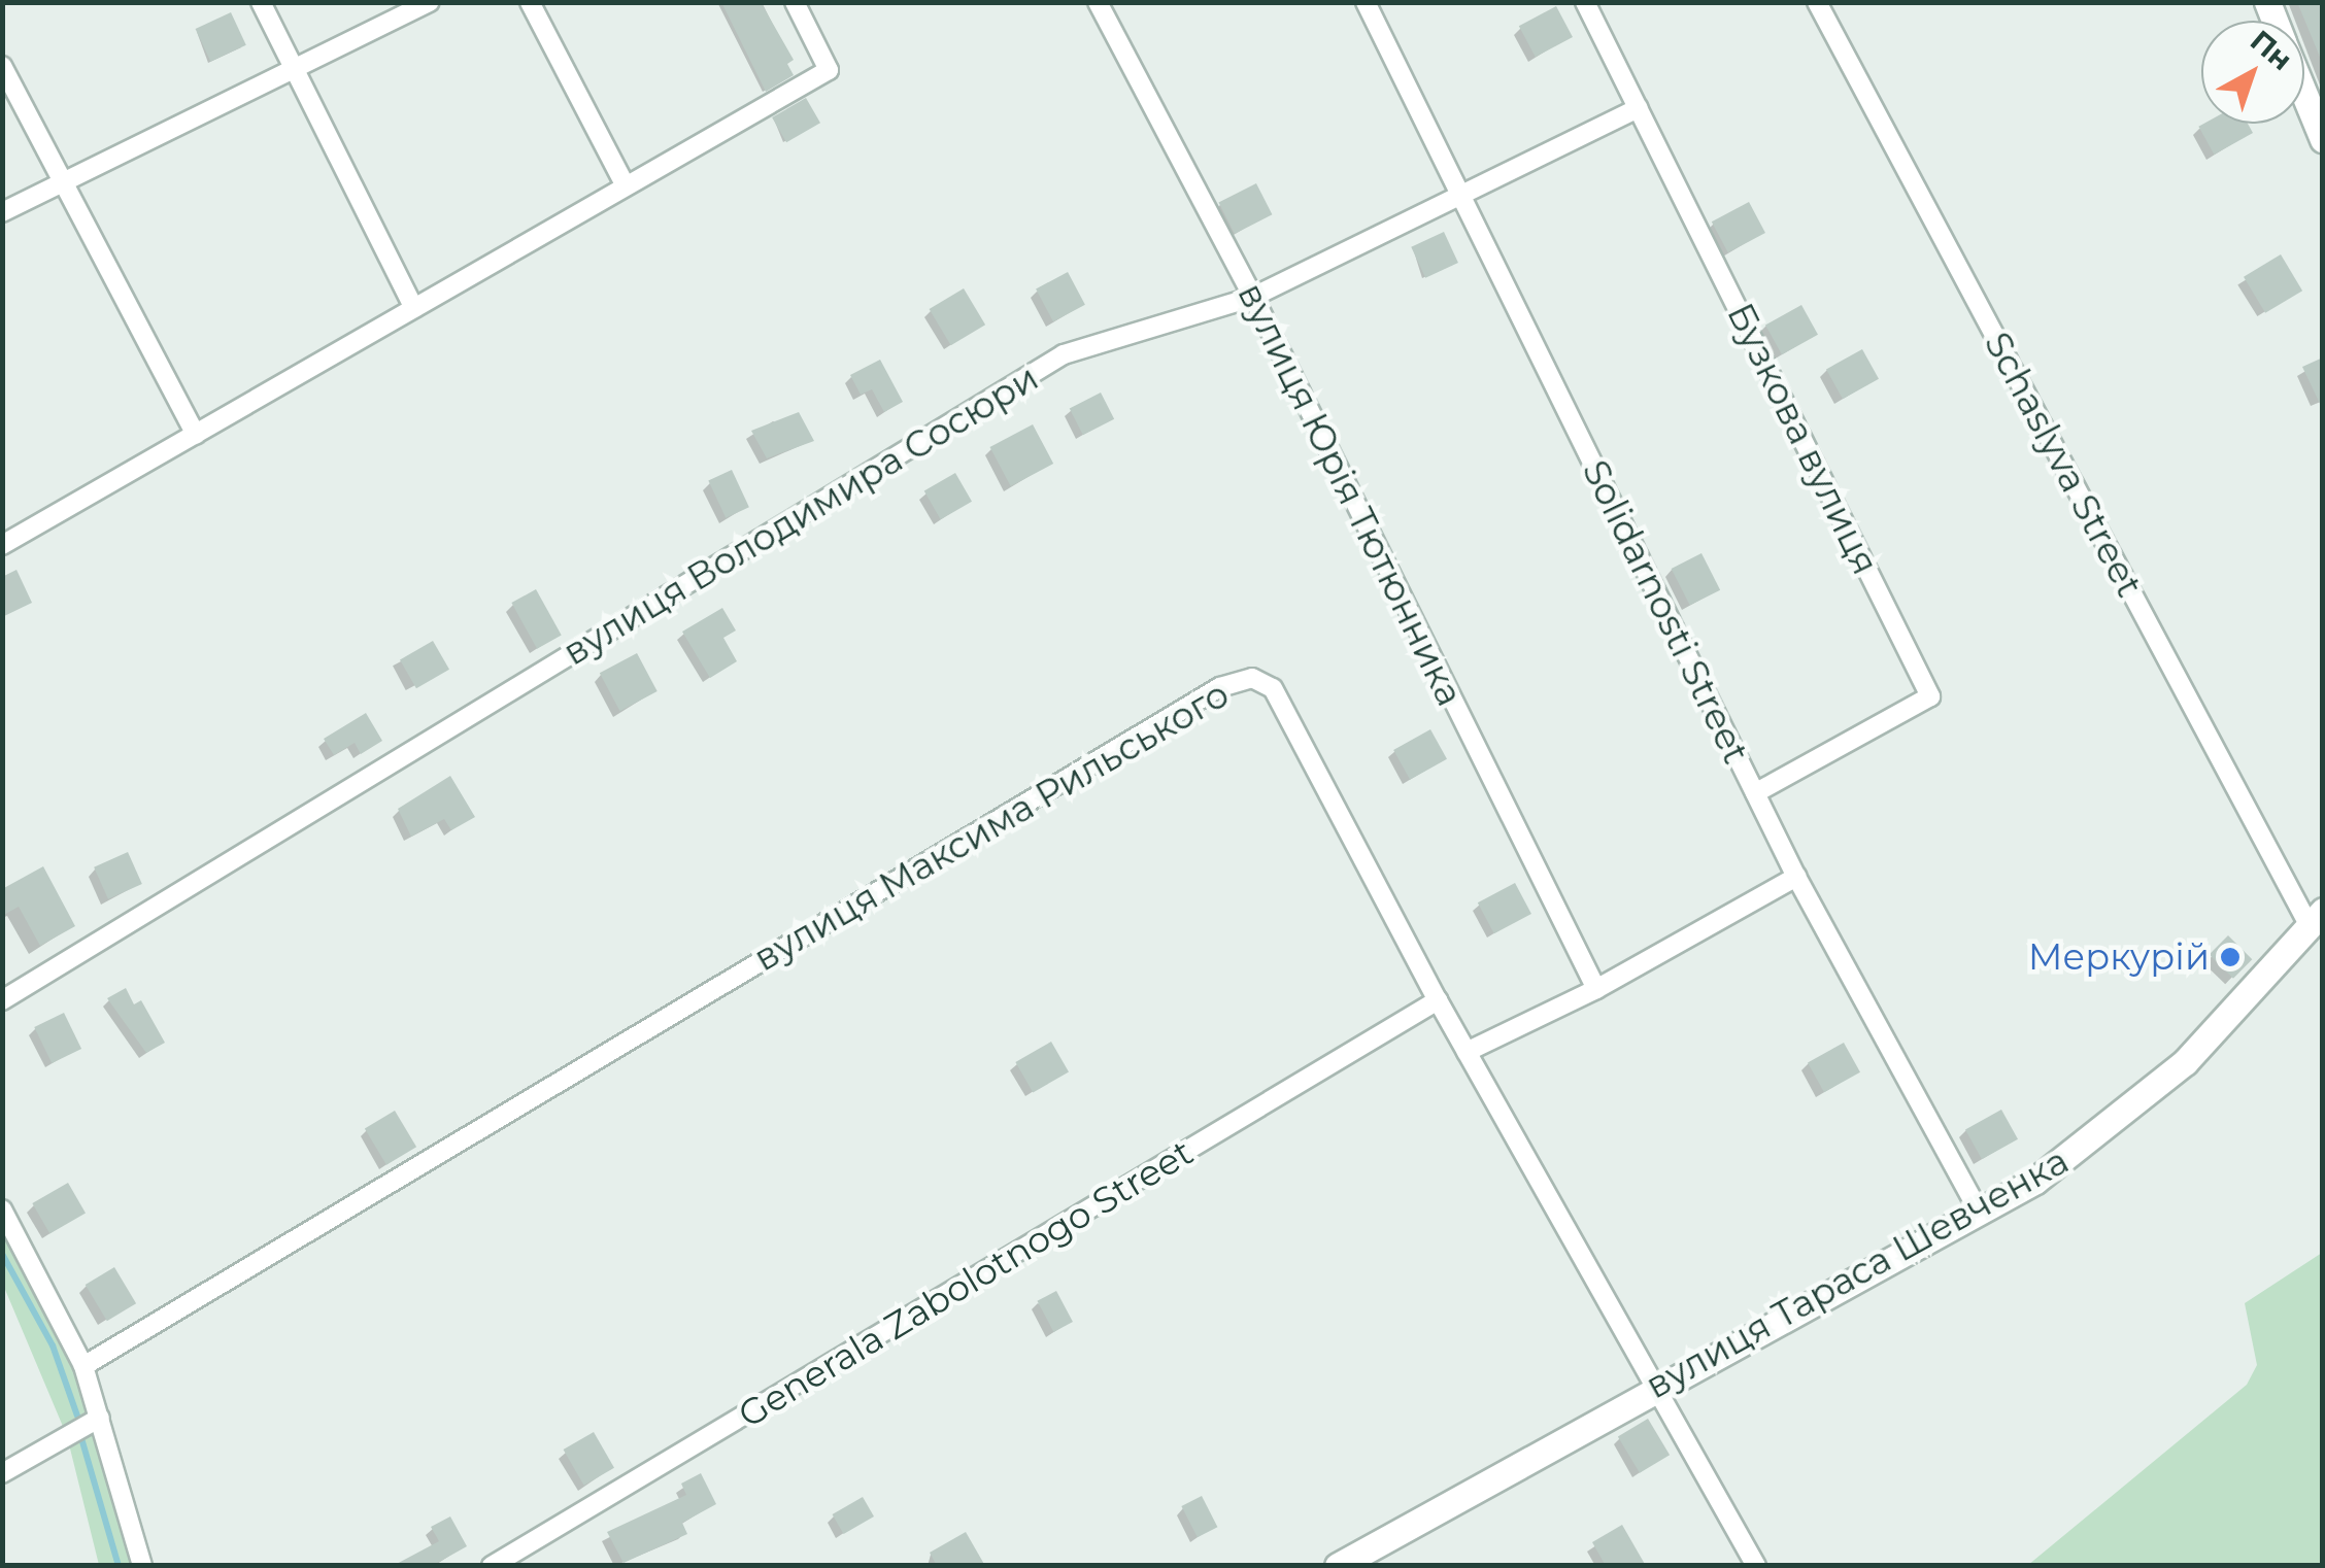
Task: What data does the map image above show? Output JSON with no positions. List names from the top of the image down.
{
  "streets": {
    "street": [
      "Бузкова вулиця",
      "Schaslyva Street",
      "вулиця Юрія Тютюнника",
      "вулиця Володимира Сосюри",
      "Solidarnosti Street",
      "вулиця Максима Рильського",
      "вулиця Тараса Шевченка",
      "Generala Zabolotnogo Street"
    ]
  },
  "crossings": [
    ["Бузкова вулиця", "вулиця Володимира Сосюри"],
    ["Бузкова вулиця", "Solidarnosti Street"],
    ["Schaslyva Street", "вулиця Тараса Шевченка"],
    ["вулиця Юрія Тютюнника", "вулиця Володимира Сосюри"],
    ["вулиця Володимира Сосюри", "Solidarnosti Street"],
    ["Solidarnosti Street", "вулиця Тараса Шевченка"],
    ["вулиця Максима Рильського", "вулиця Тараса Шевченка"],
    ["вулиця Максима Рильського", "Generala Zabolotnogo Street"]
  ],
  "places": ["Меркурій"],
  "north": "top right"
}
